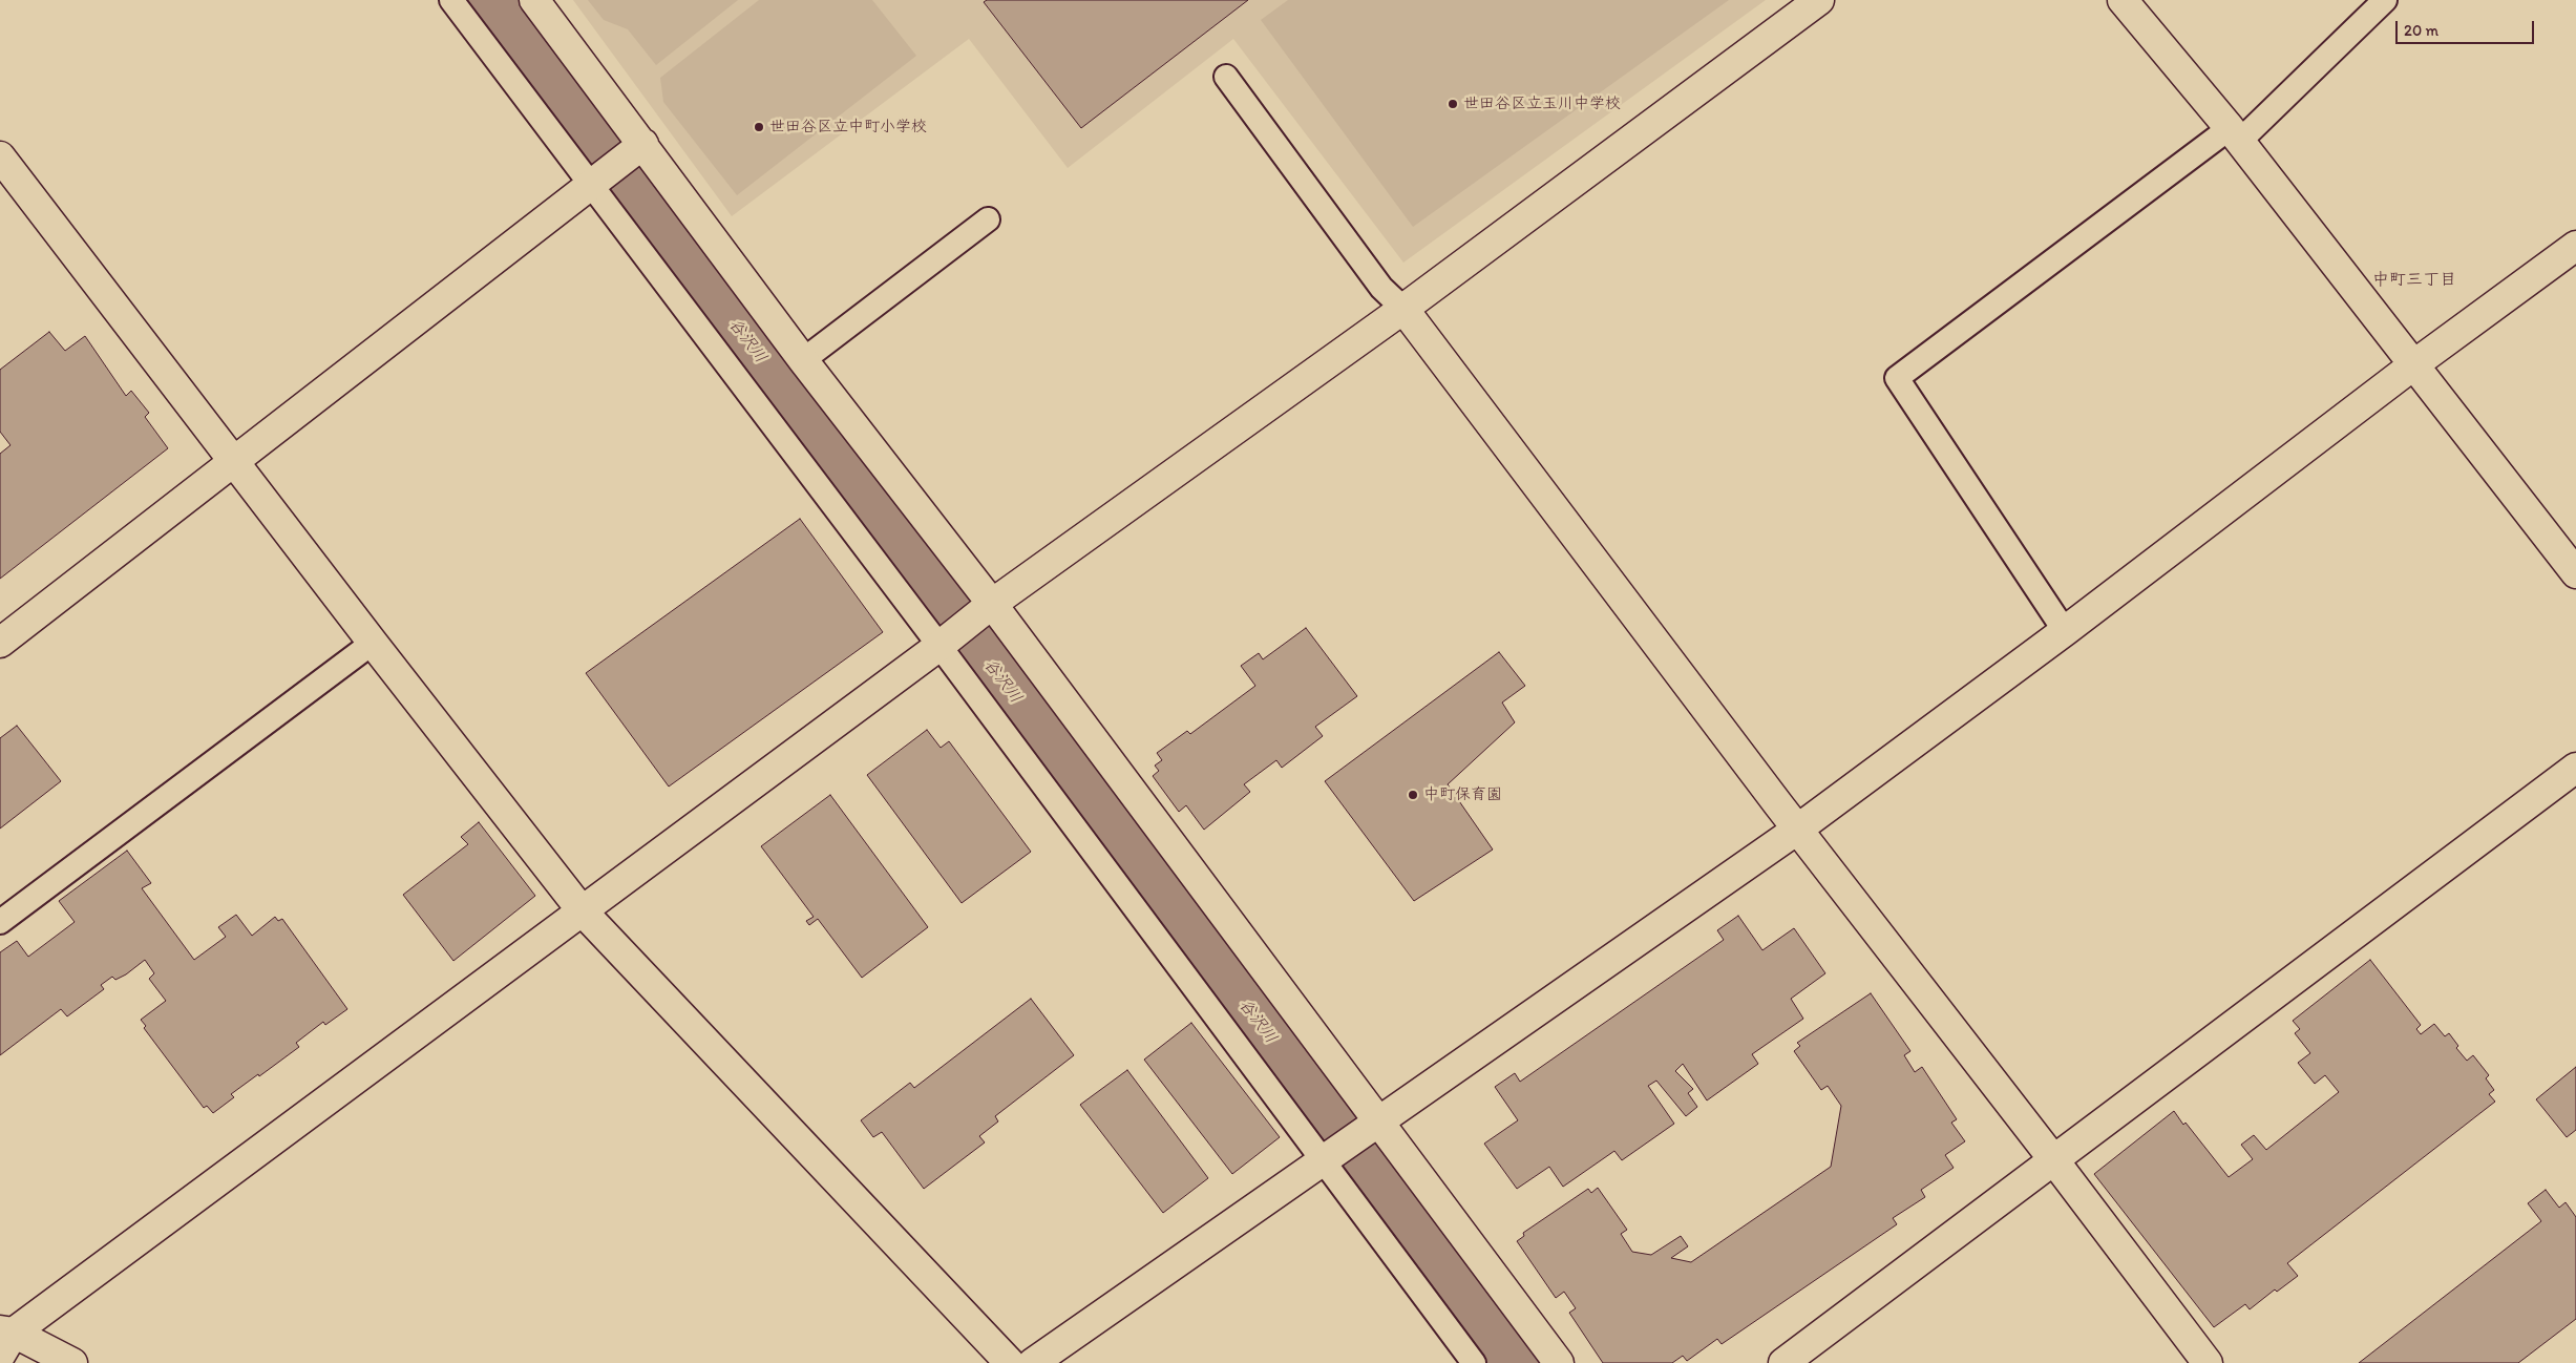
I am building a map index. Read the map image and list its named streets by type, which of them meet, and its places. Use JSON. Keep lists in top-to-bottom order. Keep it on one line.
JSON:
{"districts":["中町三丁目"],"water":["谷沢川"],"places":["世田谷区立玉川中学校","世田谷区立中町小学校","中町保育園"],"scale_bar":"20 m"}
